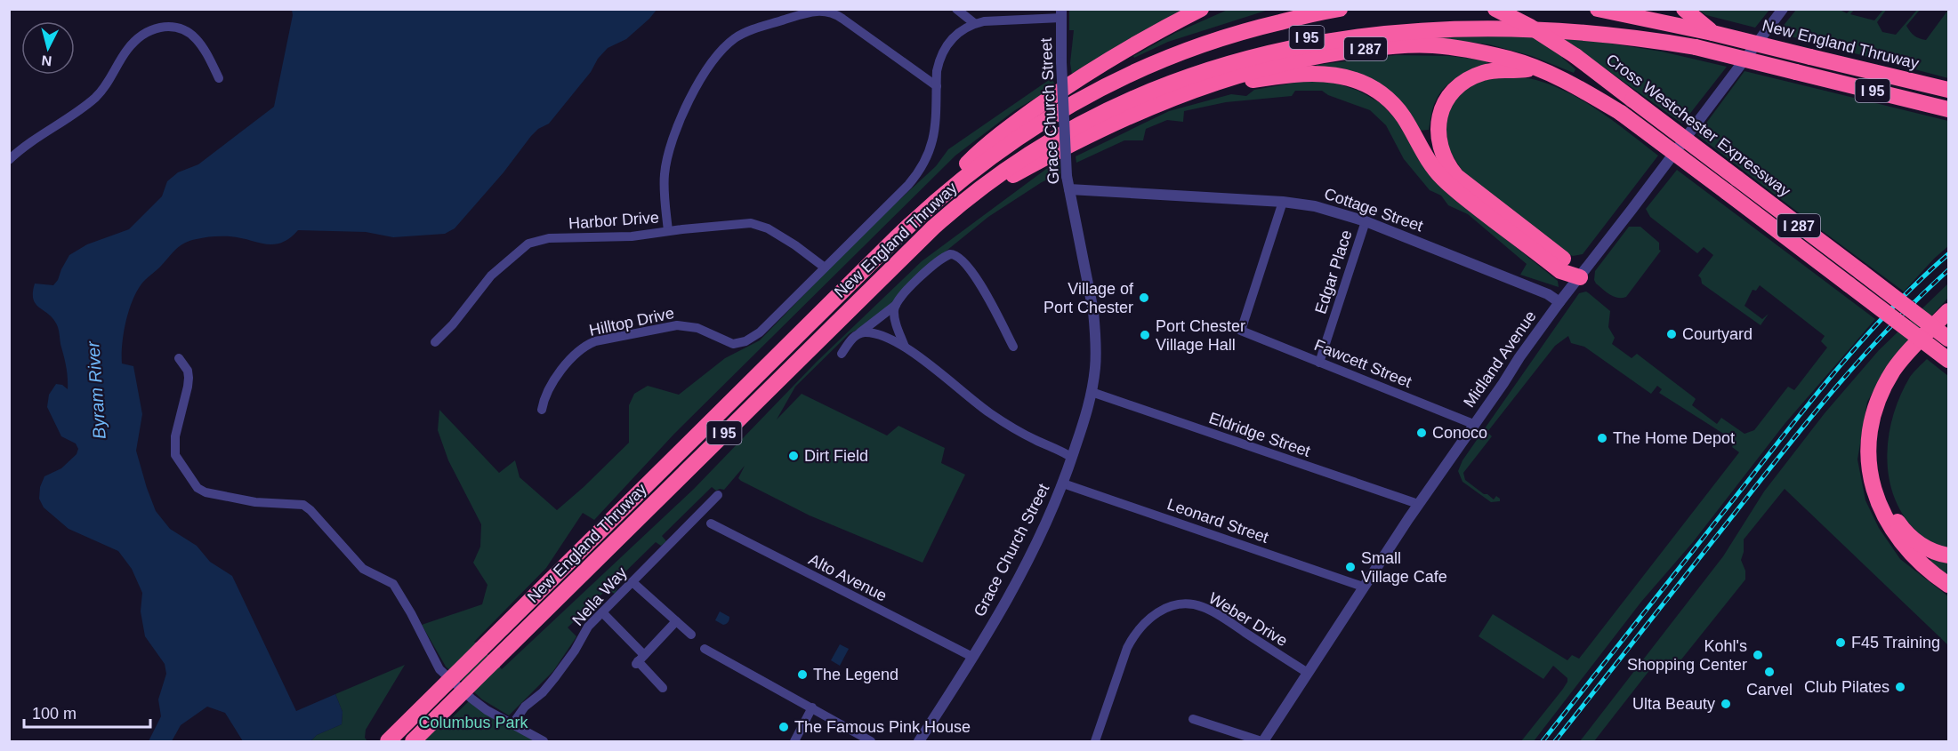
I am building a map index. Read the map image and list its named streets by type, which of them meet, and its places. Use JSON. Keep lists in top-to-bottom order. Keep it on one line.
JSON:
{"streets":{"highway":["I 95","New England Thruway","I 287","Cross Westchester Expressway"],"street":["Grace Church Street","Cottage Street","Harbor Drive","Edgar Place","Hilltop Drive","Midland Avenue","Fawcett Street","Eldridge Street","Leonard Street","Alto Avenue","Nella Way","Weber Drive"]},"crossings":[["New England Thruway","I 287"],["Grace Church Street","Cottage Street"],["Grace Church Street","Eldridge Street"],["Grace Church Street","Leonard Street"],["Grace Church Street","Alto Avenue"],["Cottage Street","Edgar Place"],["Cottage Street","Midland Avenue"],["Cottage Street","Fawcett Street"],["Harbor Drive","Hilltop Drive"],["Edgar Place","Fawcett Street"],["Midland Avenue","Fawcett Street"],["Midland Avenue","Eldridge Street"],["Midland Avenue","Leonard Street"],["Midland Avenue","Weber Drive"]],"water":["Byram River"],"parks":["Columbus Park"],"places":["Village of Port Chester","Courtyard","Port Chester Village Hall","Conoco","The Home Depot","Dirt Field","Small Village Cafe","F45 Training","Kohl's Shopping Center","Carvel","The Legend","Club Pilates","Ulta Beauty","The Famous Pink House"],"scale_bar":"100 m","north":"bottom"}
